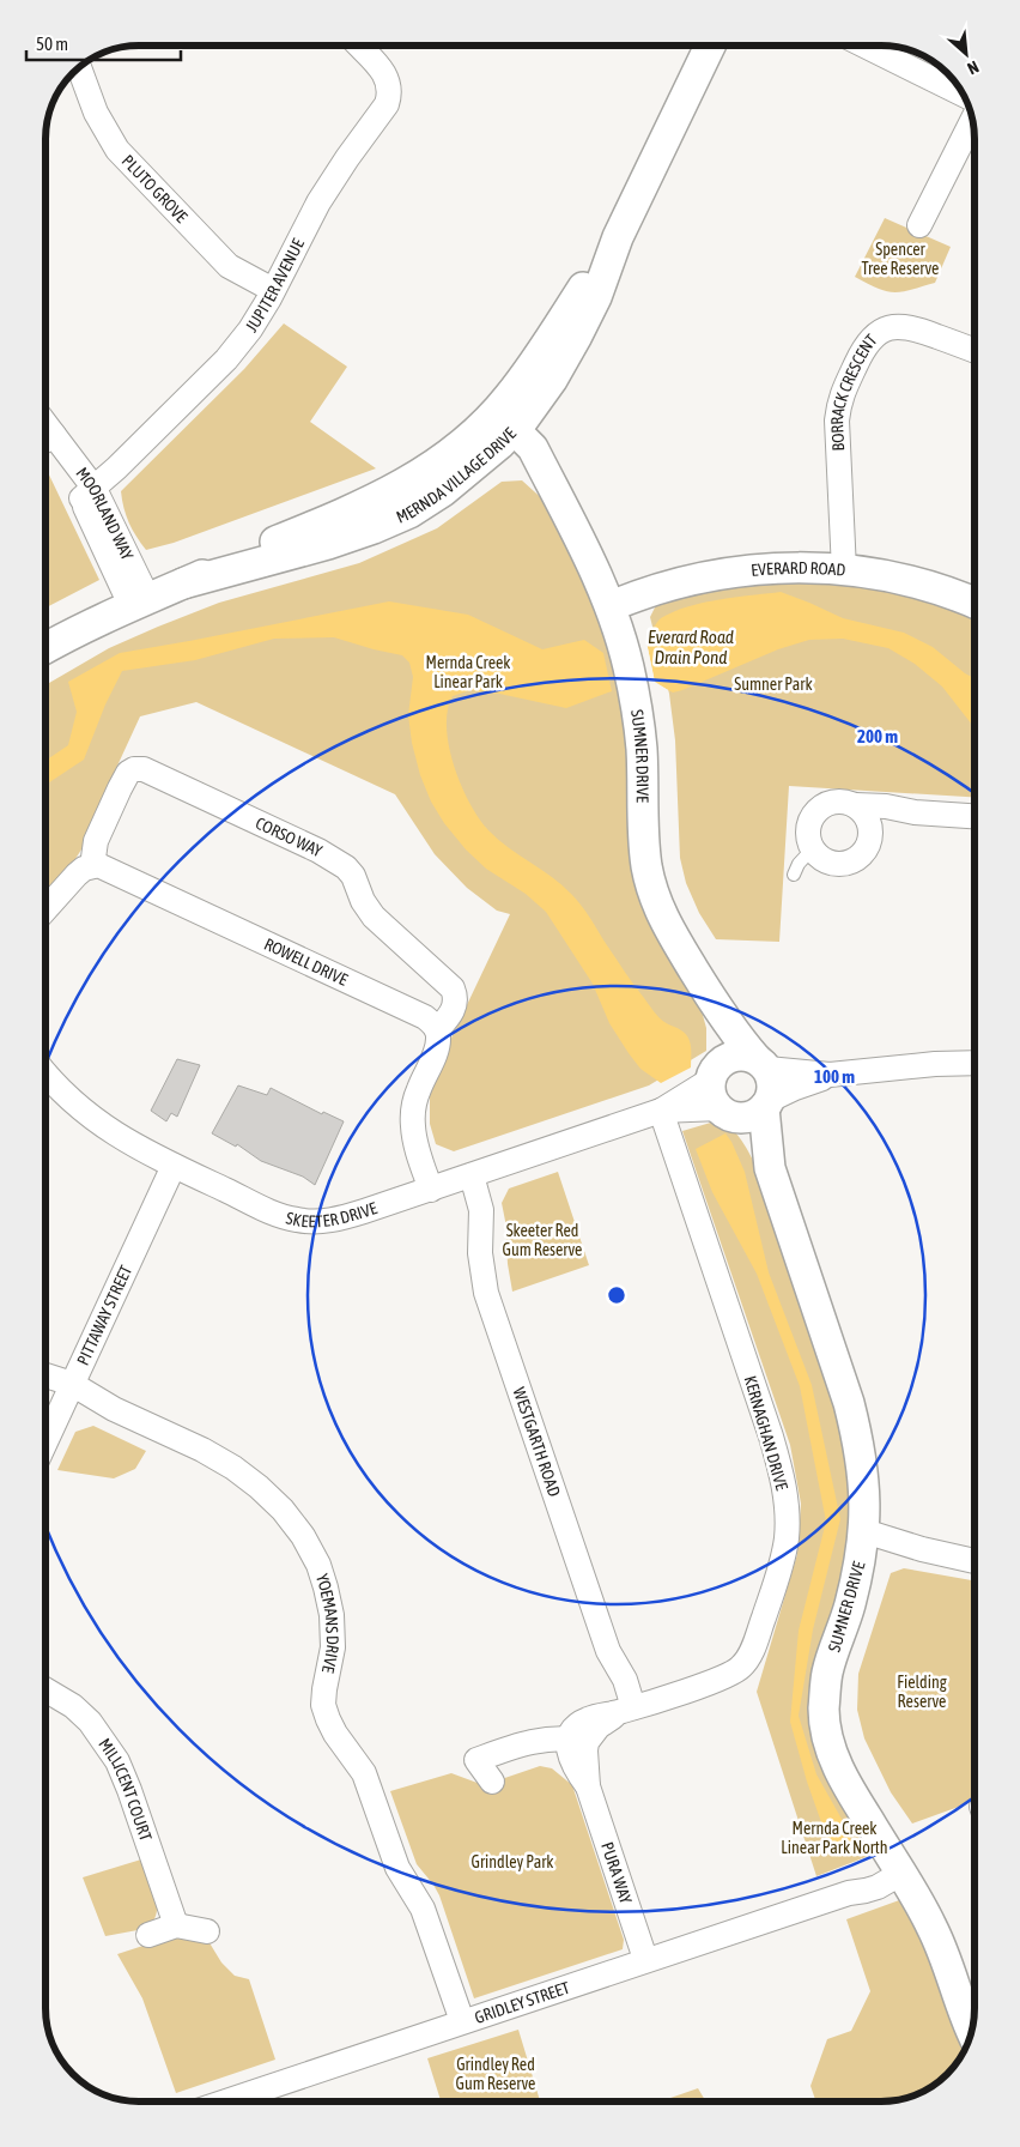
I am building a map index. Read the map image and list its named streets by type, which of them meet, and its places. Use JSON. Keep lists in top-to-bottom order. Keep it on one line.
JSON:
{"streets":{"street":["PLUTO GROVE","JUPITER AVENUE","BORRACK CRESCENT","MERNDA VILLAGE DRIVE","MOORLAND WAY","EVERARD ROAD","SUMNER DRIVE","CORSO WAY","ROWELL DRIVE","SKEETER DRIVE","PITTAWAY STREET","KERNAGHAN DRIVE","WESTGARTH ROAD","YOEMANS DRIVE","MILLICENT COURT","PURA WAY","GRIDLEY STREET"]},"crossings":[["PLUTO GROVE","JUPITER AVENUE"],["JUPITER AVENUE","MOORLAND WAY"],["BORRACK CRESCENT","EVERARD ROAD"],["MERNDA VILLAGE DRIVE","MOORLAND WAY"],["MERNDA VILLAGE DRIVE","SUMNER DRIVE"],["EVERARD ROAD","SUMNER DRIVE"],["SUMNER DRIVE","SKEETER DRIVE"],["SUMNER DRIVE","GRIDLEY STREET"],["CORSO WAY","ROWELL DRIVE"],["SKEETER DRIVE","PITTAWAY STREET"],["SKEETER DRIVE","KERNAGHAN DRIVE"],["SKEETER DRIVE","WESTGARTH ROAD"],["PITTAWAY STREET","YOEMANS DRIVE"],["KERNAGHAN DRIVE","WESTGARTH ROAD"],["KERNAGHAN DRIVE","PURA WAY"],["YOEMANS DRIVE","GRIDLEY STREET"],["PURA WAY","GRIDLEY STREET"]],"water":["Everard Road Drain Pond"],"parks":["Spencer Tree Reserve","Mernda Creek Linear Park","Sumner Park","Skeeter Red Gum Reserve","Fielding Reserve","Mernda Creek Linear Park North","Grindley Park","Grindley Red Gum Reserve"],"scale_bar":"50 m","north":"bottom right","rings":["200 m","100 m"]}
